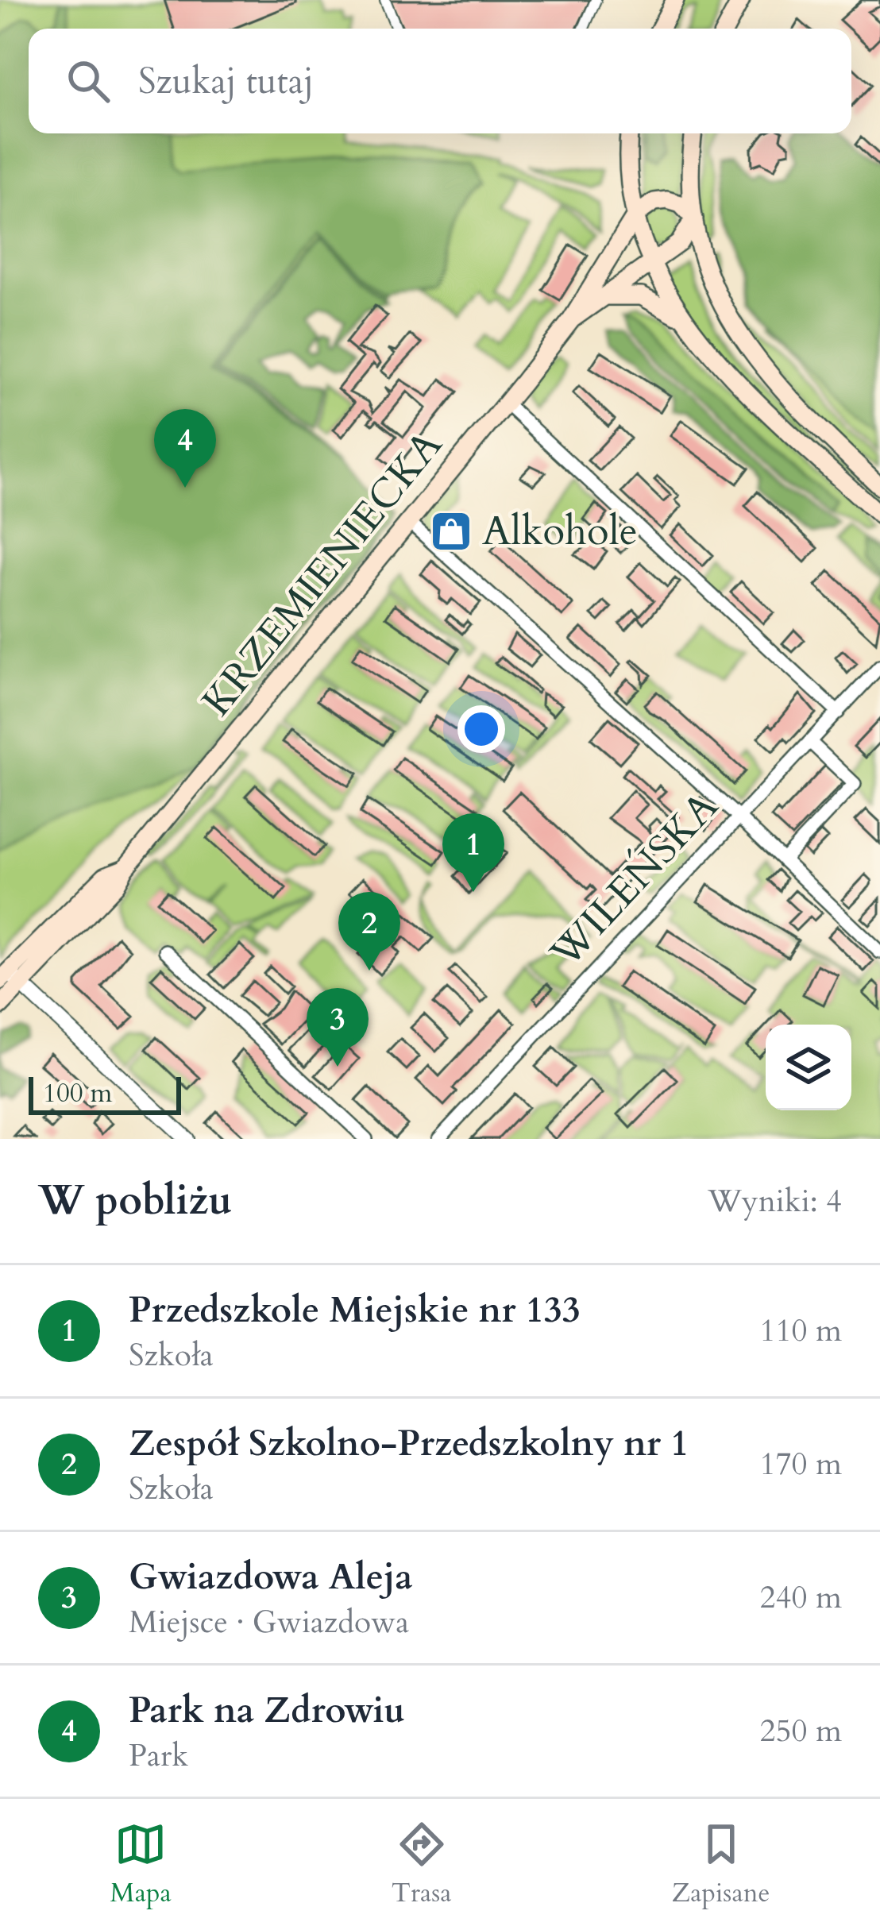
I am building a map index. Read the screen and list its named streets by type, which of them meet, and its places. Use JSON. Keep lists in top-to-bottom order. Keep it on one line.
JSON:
{"streets":{"main road":["KRZEMIENIECKA"],"street":["WILEŃSKA"]},"places":{"shop":["Alkohole"]},"scale_bar":"100 m","page":{"search":"Szukaj tutaj","pins":["4","1","2","3"],"scale":"100 m","heading":["W pobliżu","Wyniki: 4"],"list":[{"mark":"1","name":"Przedszkole Miejskie nr 133","note":"Szkoła","value":"110 m"},{"mark":"2","name":"Zespół Szkolno-Przedszkolny nr 1","note":"Szkoła","value":"170 m"},{"mark":"3","name":"Gwiazdowa Aleja","note":"Miejsce · Gwiazdowa","value":"240 m"},{"mark":"4","name":"Park na Zdrowiu","note":"Park","value":"250 m"}],"nav":["Mapa","Trasa","Zapisane"]}}
